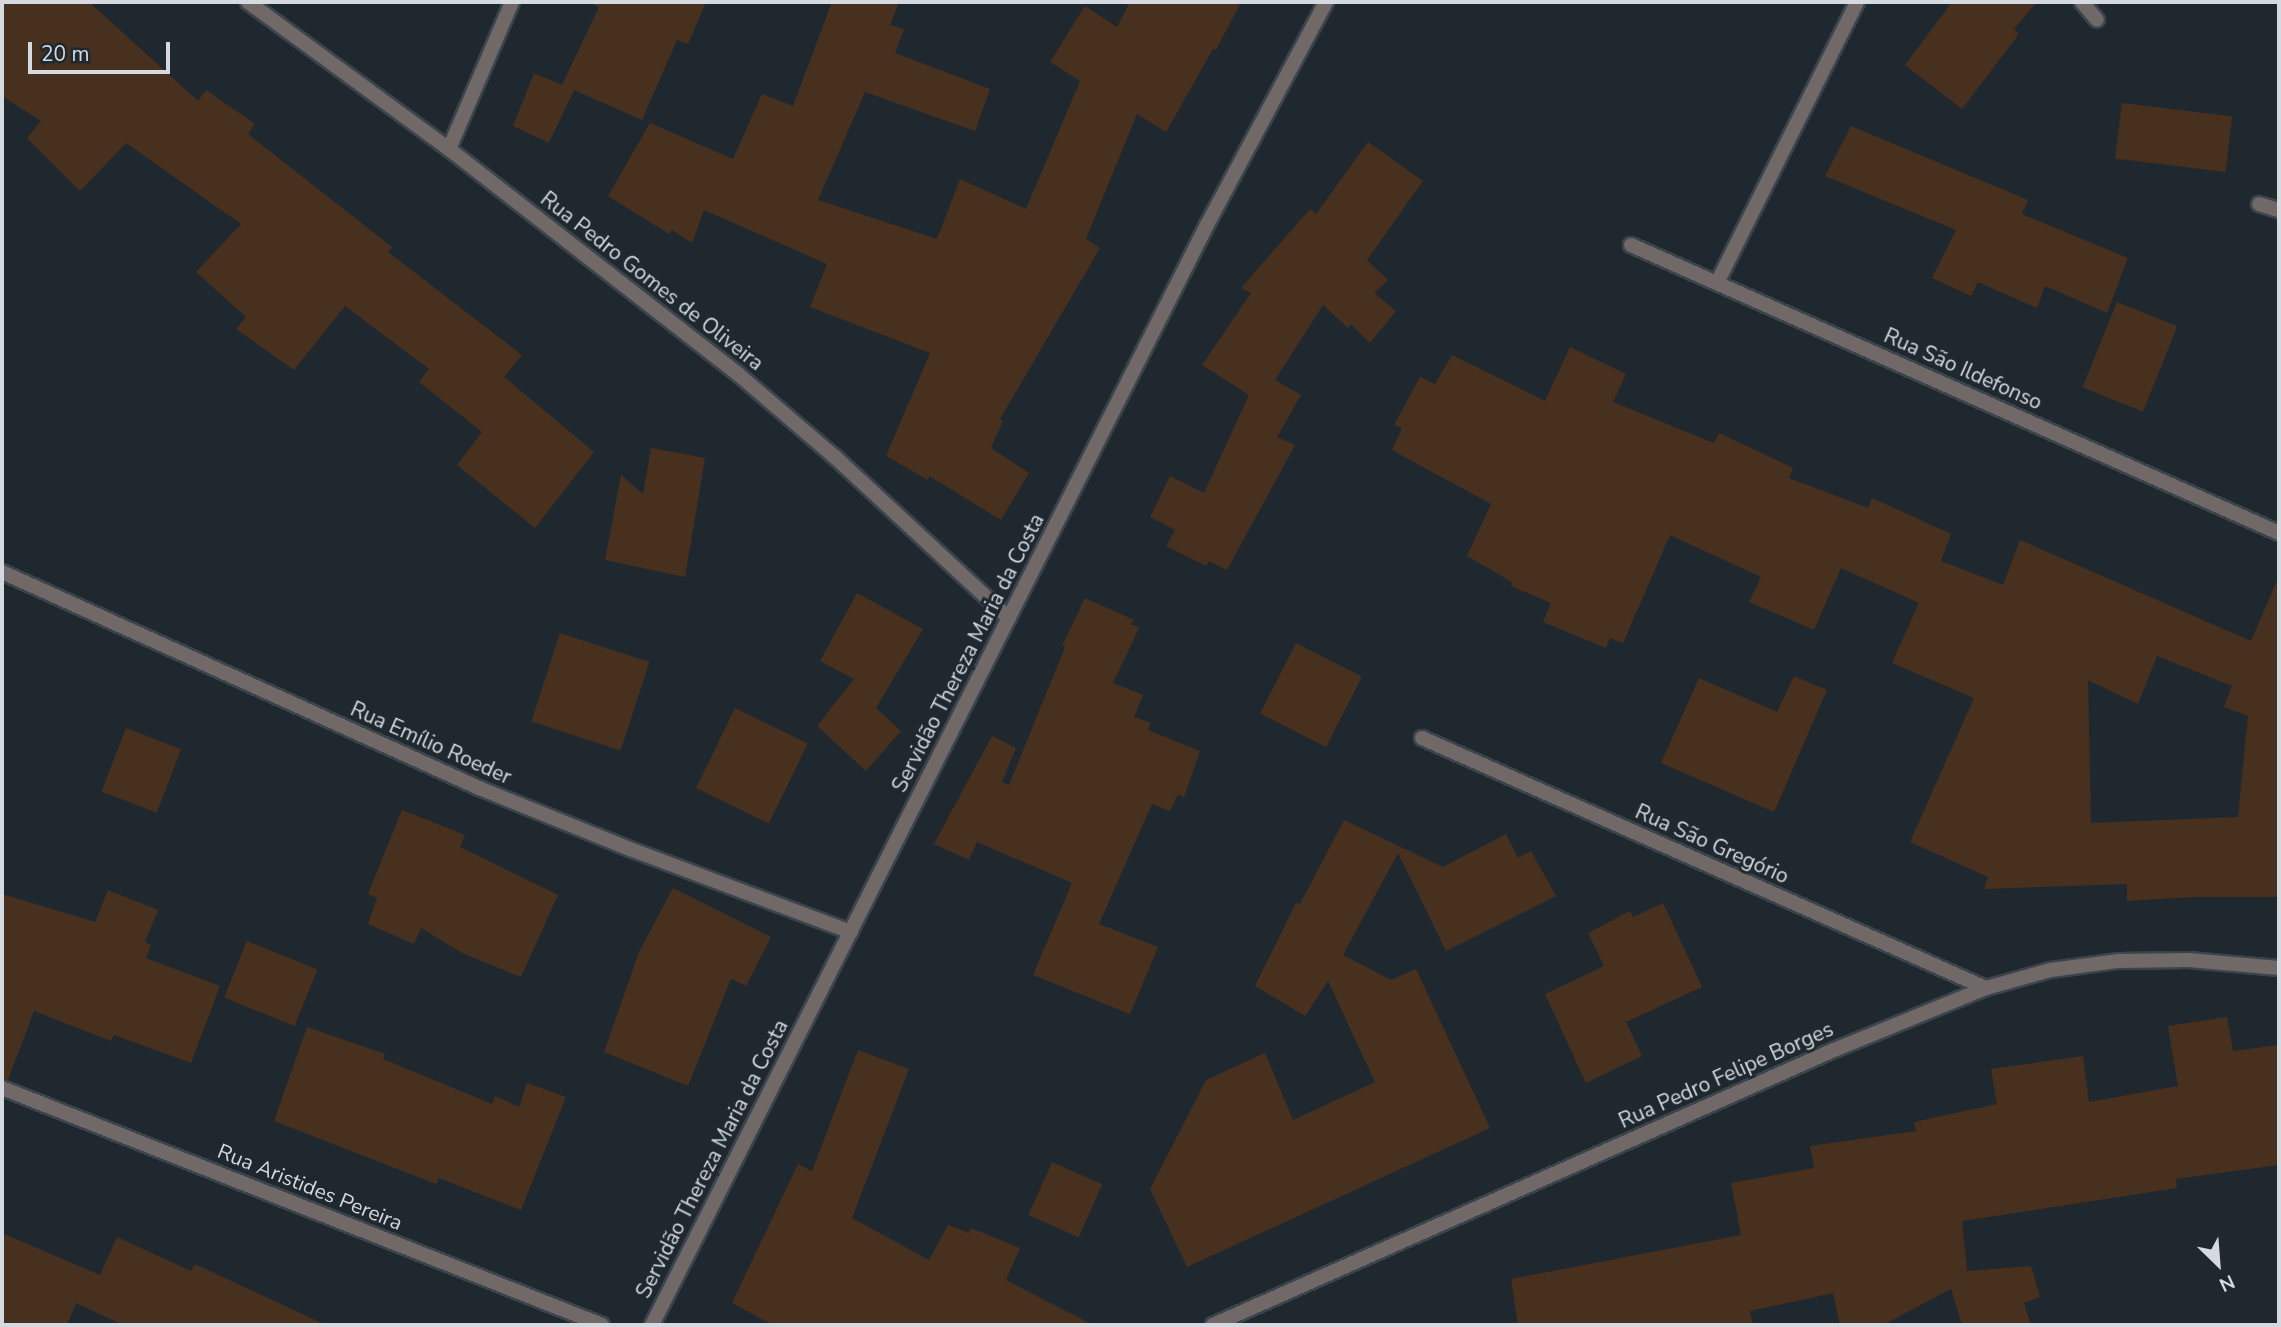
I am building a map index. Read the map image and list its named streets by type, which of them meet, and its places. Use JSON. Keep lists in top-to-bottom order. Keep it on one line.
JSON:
{"streets":{"street":["Rua Pedro Gomes de Oliveira","Rua São Ildefonso","Servidão Thereza Maria da Costa","Rua Emílio Roeder","Rua São Gregório","Rua Pedro Felipe Borges","Rua Aristides Pereira"]},"crossings":[["Rua Pedro Gomes de Oliveira","Servidão Thereza Maria da Costa"],["Servidão Thereza Maria da Costa","Rua Emílio Roeder"],["Rua São Gregório","Rua Pedro Felipe Borges"]],"scale_bar":"20 m","north":"bottom right"}
